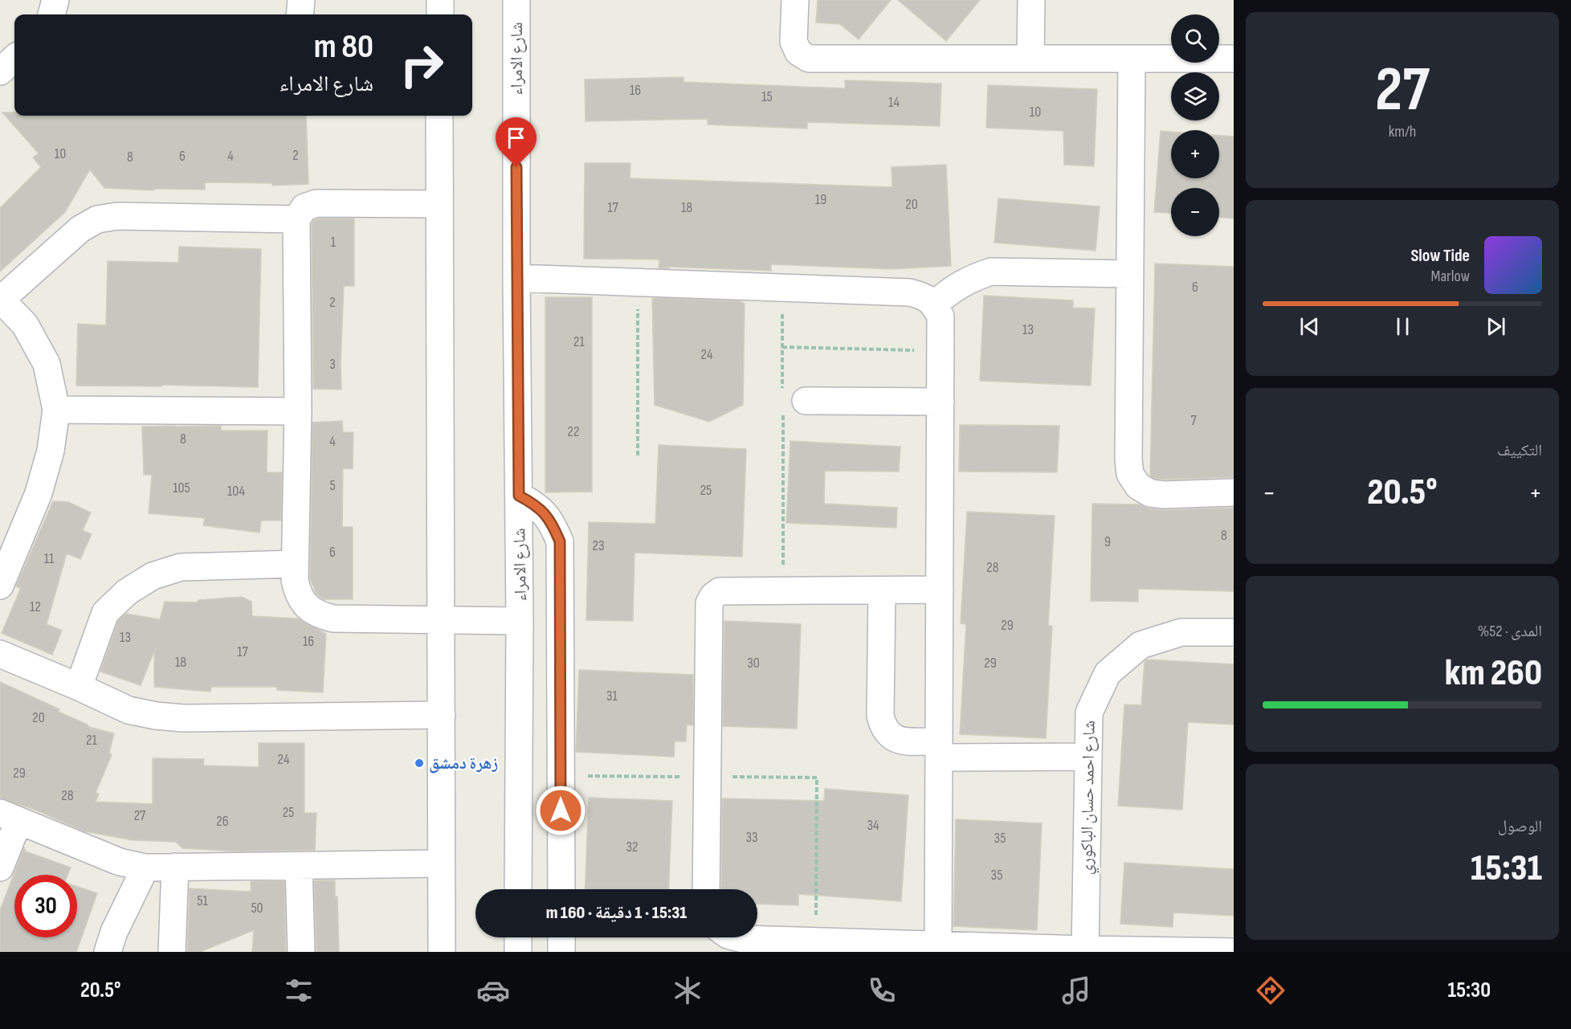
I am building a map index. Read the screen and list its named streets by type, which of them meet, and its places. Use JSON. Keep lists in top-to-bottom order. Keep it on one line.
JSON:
{"streets":{"street":["شارع الامراء","شارع احمد حسان الباكوري"]},"places":["زهرة دمشق"],"house_numbers":["16","15","14","10","10","2","6","4","8","19","20","17","18","1","6","2","13","21","24","3","7","22","8","4","5","105","25","104","8","9","23","6","11","28","12","29","13","16","17","18","30","29","31","20","21","24","29","28","25","27","26","34","33","35","32","35","51","50"],"page":{"tile":[["27","km/h"],"التكييف",["المدى · 52%","260 km"],["الوصول","15:31"]],"map_buttons":["+","−"],"turn":["80 m","شارع الامراء"],"song":["Slow Tide","Marlow"],"heat":["−","20.5°","+"],"limit":"30","trip":"15:31 · 1 دقيقة · 160 m","tabs":["15:30","20.5°"]}}
